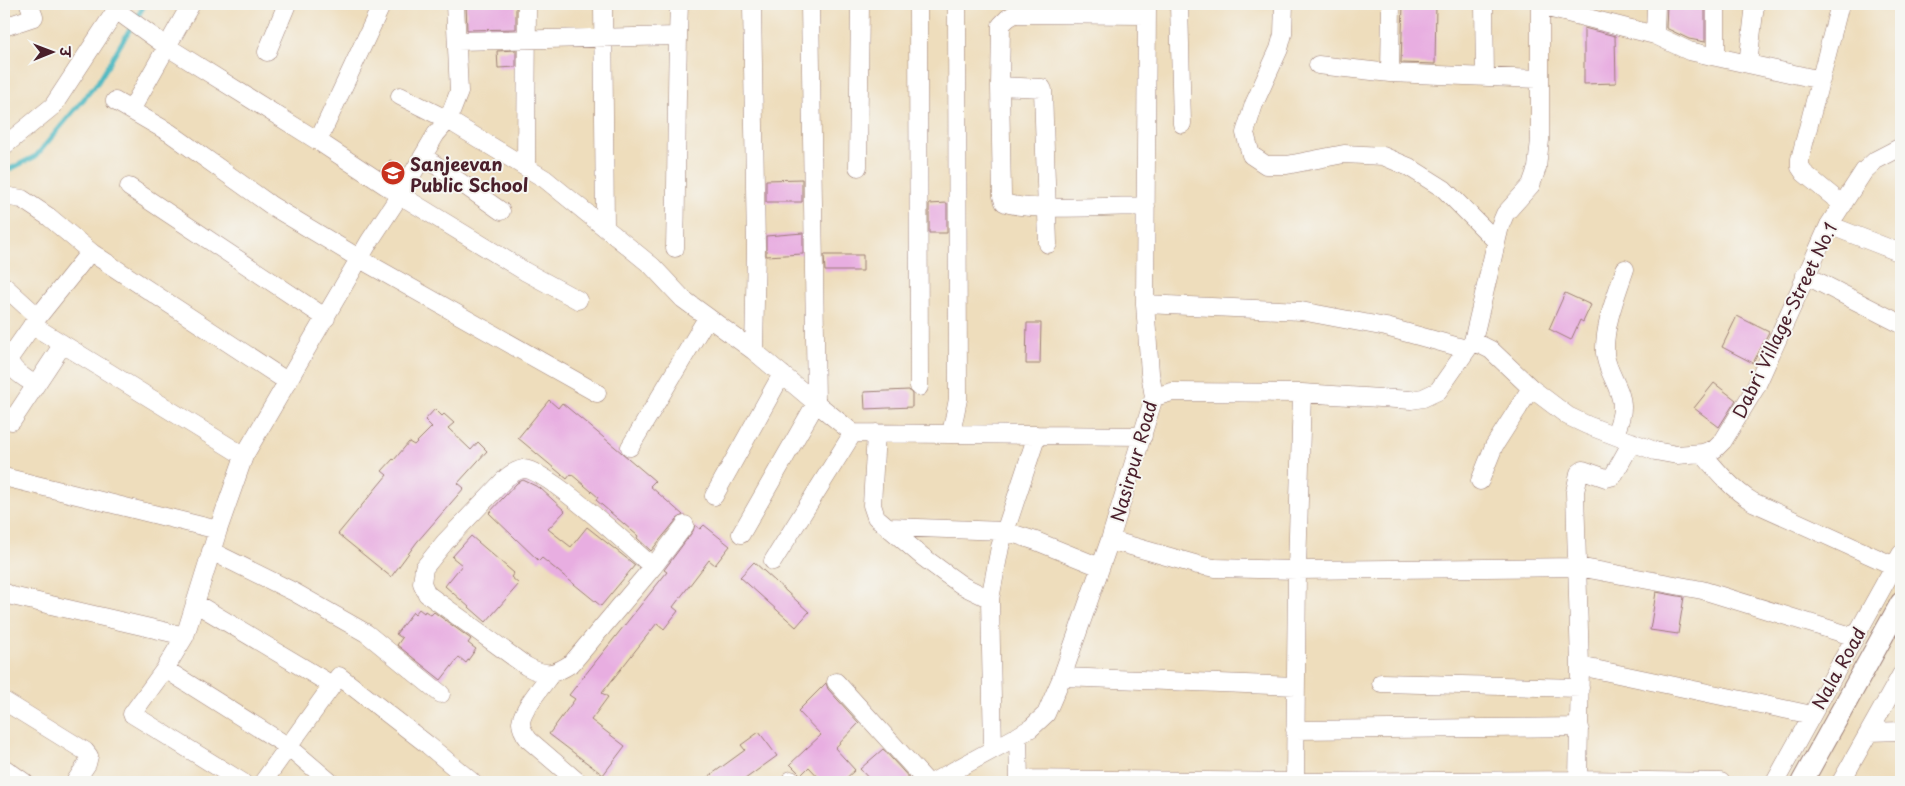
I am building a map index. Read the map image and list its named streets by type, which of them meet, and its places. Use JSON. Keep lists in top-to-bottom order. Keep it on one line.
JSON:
{"streets":{"street":["Dabri Village-Street No.1","Nasirpur Road","Nala Road"]},"crossings":[["Dabri Village-Street No.1","Nasirpur Road"]],"places":{"school or university":["Sanjeevan Public School"]},"north":"right"}
